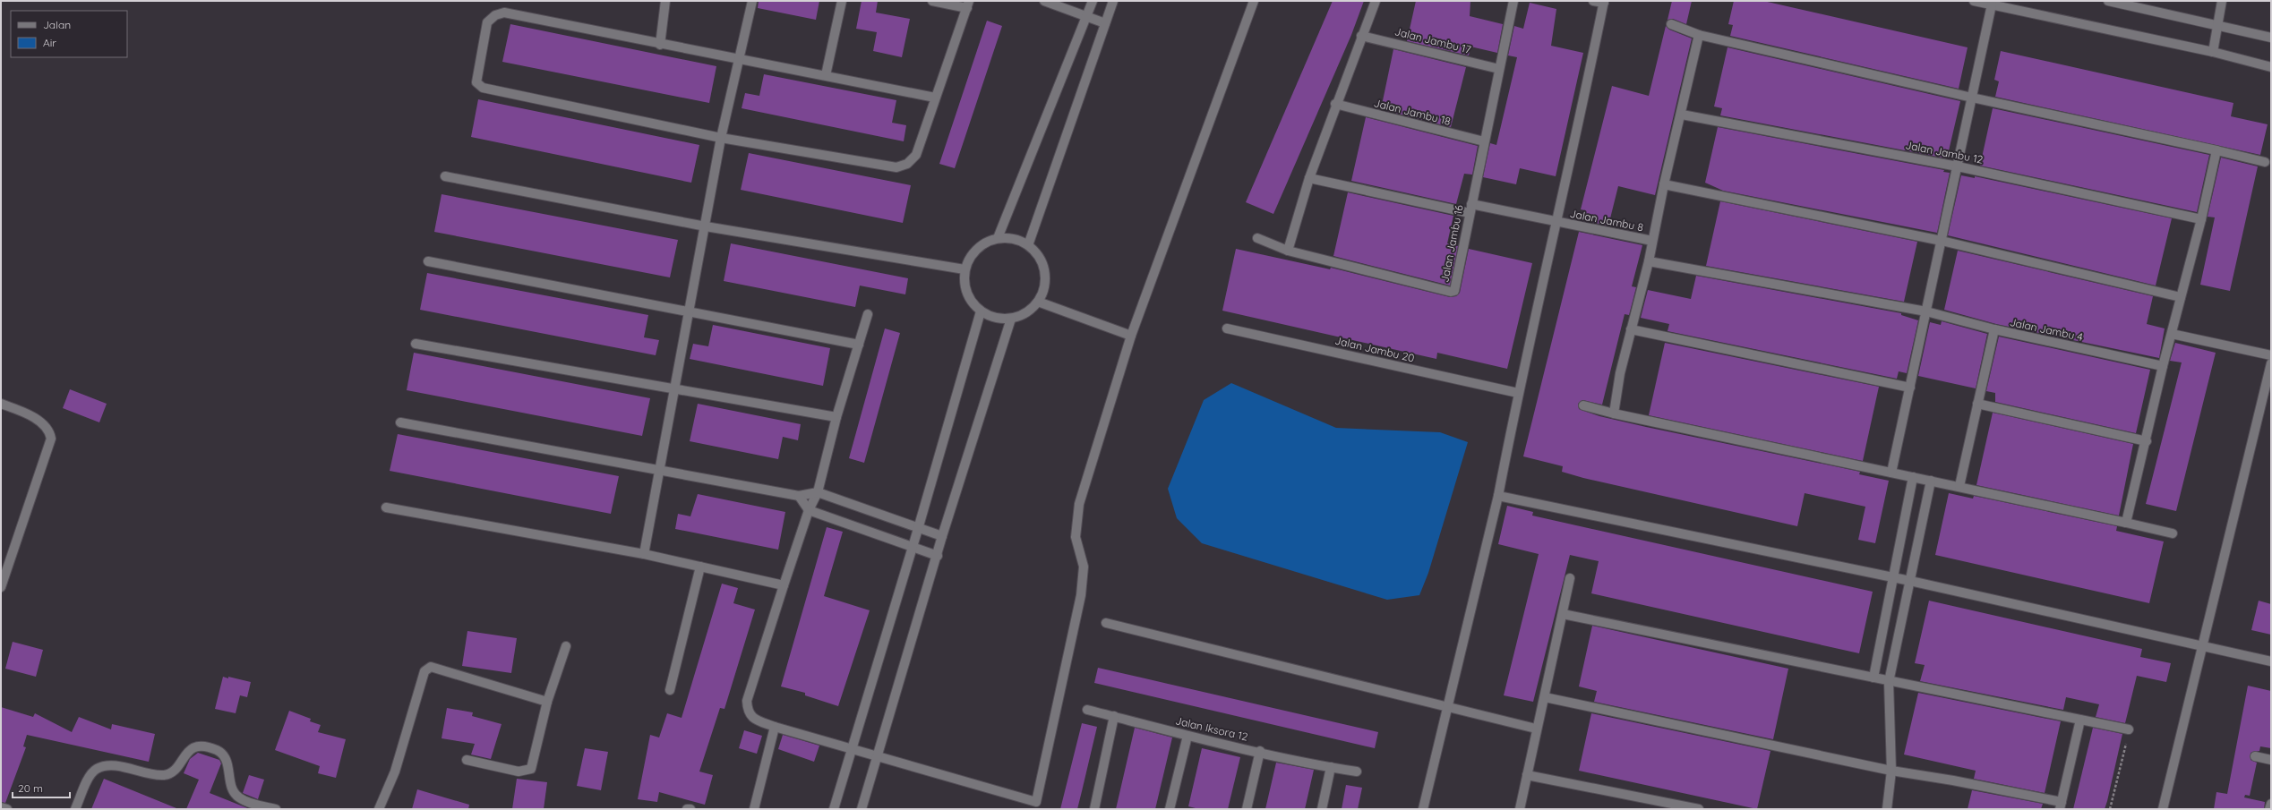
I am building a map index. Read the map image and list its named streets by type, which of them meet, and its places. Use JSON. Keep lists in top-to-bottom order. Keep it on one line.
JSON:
{"streets":{"street":["Jalan Jambu 17","Jalan Jambu 18","Jalan Jambu 12","Jalan Jambu 8","Jalan Jambu 16","Jalan Jambu 4","Jalan Jambu 20","Jalan Iksora 12"]},"crossings":[["Jalan Jambu 17","Jalan Jambu 16"],["Jalan Jambu 18","Jalan Jambu 16"],["Jalan Jambu 8","Jalan Jambu 16"]],"legend":["Jalan","Air"],"scale_bar":"20 m"}
